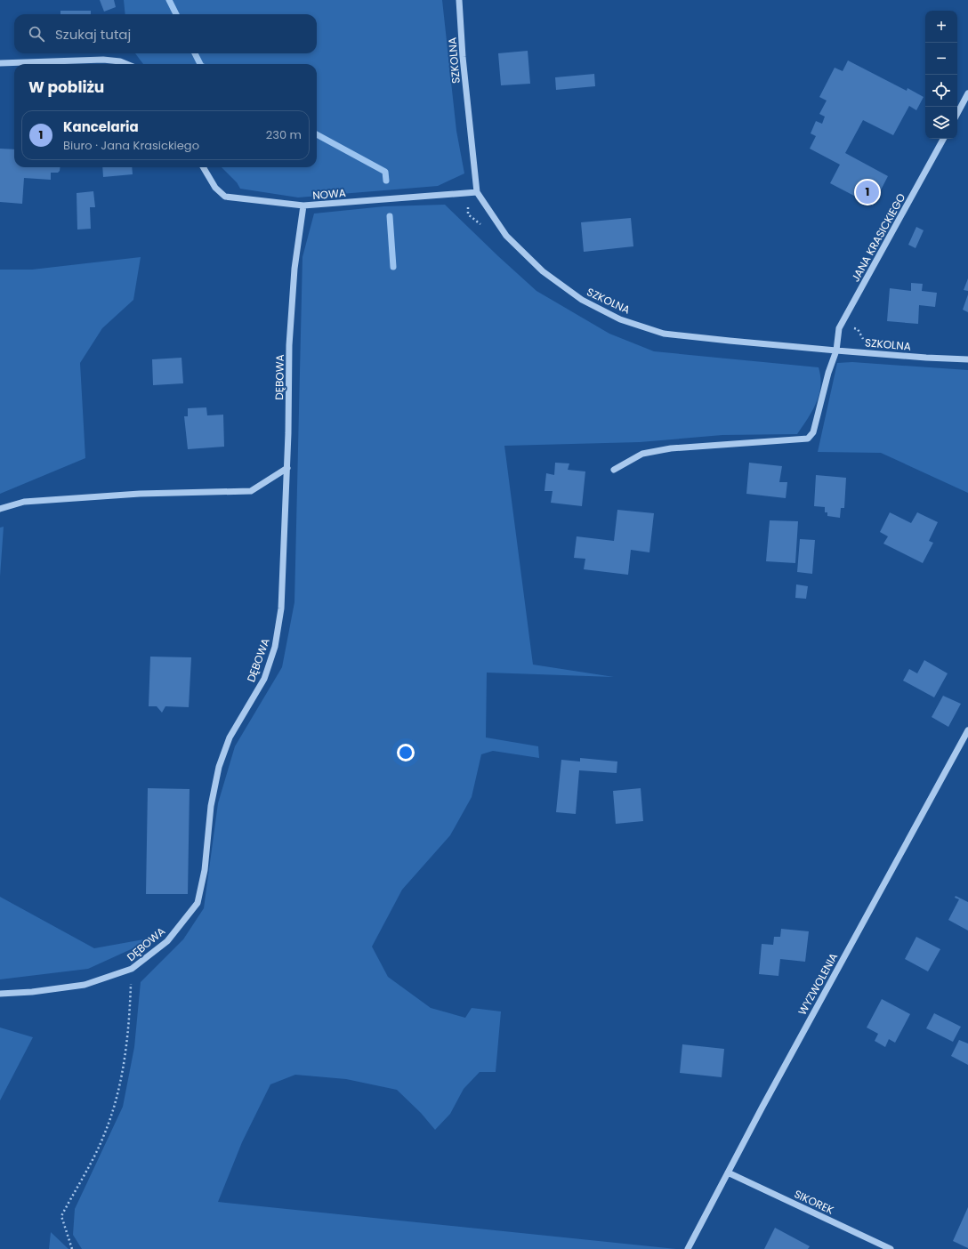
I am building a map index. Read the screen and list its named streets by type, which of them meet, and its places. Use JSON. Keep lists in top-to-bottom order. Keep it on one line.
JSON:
{"streets":{"street":["SZKOLNA","NOWA","JANA KRASICKIEGO","DĘBOWA","WYZWOLENIA","SIKOREK"]},"crossings":[["SZKOLNA","NOWA"],["SZKOLNA","JANA KRASICKIEGO"],["NOWA","DĘBOWA"],["WYZWOLENIA","SIKOREK"]],"page":{"map_buttons":["+","−"],"search":"Szukaj tutaj","heading":"W pobliżu","list":[{"mark":"1","name":"Kancelaria","note":"Biuro · Jana Krasickiego","value":"230 m"}],"pins":"1"}}
